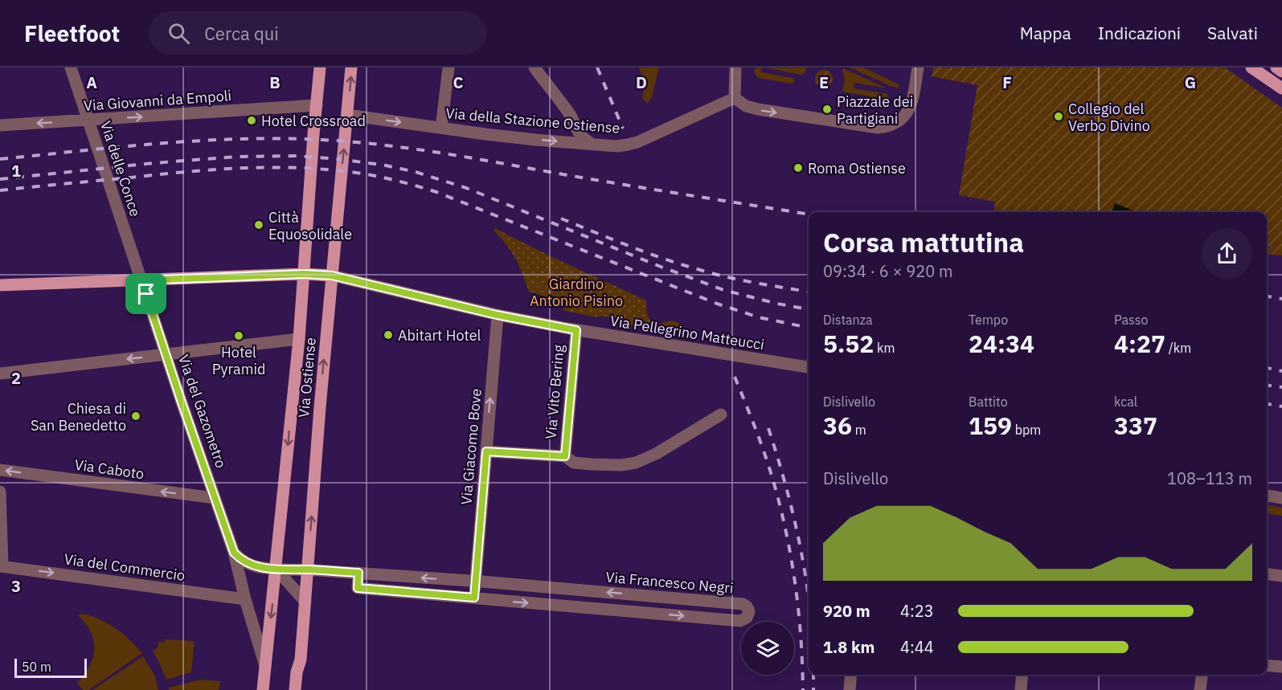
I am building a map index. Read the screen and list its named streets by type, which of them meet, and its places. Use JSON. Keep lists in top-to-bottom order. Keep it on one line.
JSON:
{"streets":{"main road":["Via Ostiense"],"street":["Via Giovanni da Empoli","Via della Stazione Ostiense","Via delle Conce","Via Pellegrino Matteucci","Via Vito Bering","Via del Gazometro","Via Giacomo Bove","Via Caboto","Via del Commercio","Via Francesco Negri"]},"crossings":[["Via Giovanni da Empoli","Via delle Conce"],["Via Giovanni da Empoli","Via Ostiense"],["Via della Stazione Ostiense","Via Ostiense"],["Via delle Conce","Via del Gazometro"],["Via Pellegrino Matteucci","Via Ostiense"],["Via Pellegrino Matteucci","Via Vito Bering"],["Via Pellegrino Matteucci","Via Giacomo Bove"],["Via Ostiense","Via del Gazometro"],["Via Ostiense","Via Francesco Negri"],["Via del Gazometro","Via Caboto"],["Via del Gazometro","Via del Commercio"],["Via del Gazometro","Via Francesco Negri"],["Via Giacomo Bove","Via Francesco Negri"]],"one_way":["Via della Stazione Ostiense","Via Giacomo Bove","Via Caboto","Via del Commercio"],"parks":["Giardino Antonio Pisino"],"places":["Piazzale dei Partigiani","Collegio del Verbo Divino","Hotel Crossroad","Roma Ostiense","Città Equosolidale","Abitart Hotel","Hotel Pyramid","Chiesa di San Benedetto"],"scale_bar":"50 m","page":{"header":"Fleetfoot","search":"Cerca qui","nav":["Mappa","Indicazioni","Salvati"],"heading":["Corsa mattutina","09:34 · 6 × 920 m"],"stats":[["Distanza","5.52 km"],["Tempo","24:34"],["Passo","4:27 /km"],["Dislivello","36 m"],["Battito","159 bpm"],["kcal","337"]],"chart":["Dislivello","108–113 m"],"list":[{"name":"920 m","note":"4:23"},{"name":"1.8 km","note":"4:44"}],"scale":"50 m"},"grid":{"columns":["A","B","C","D","E","F","G"],"rows":["1","2","3"]}}
